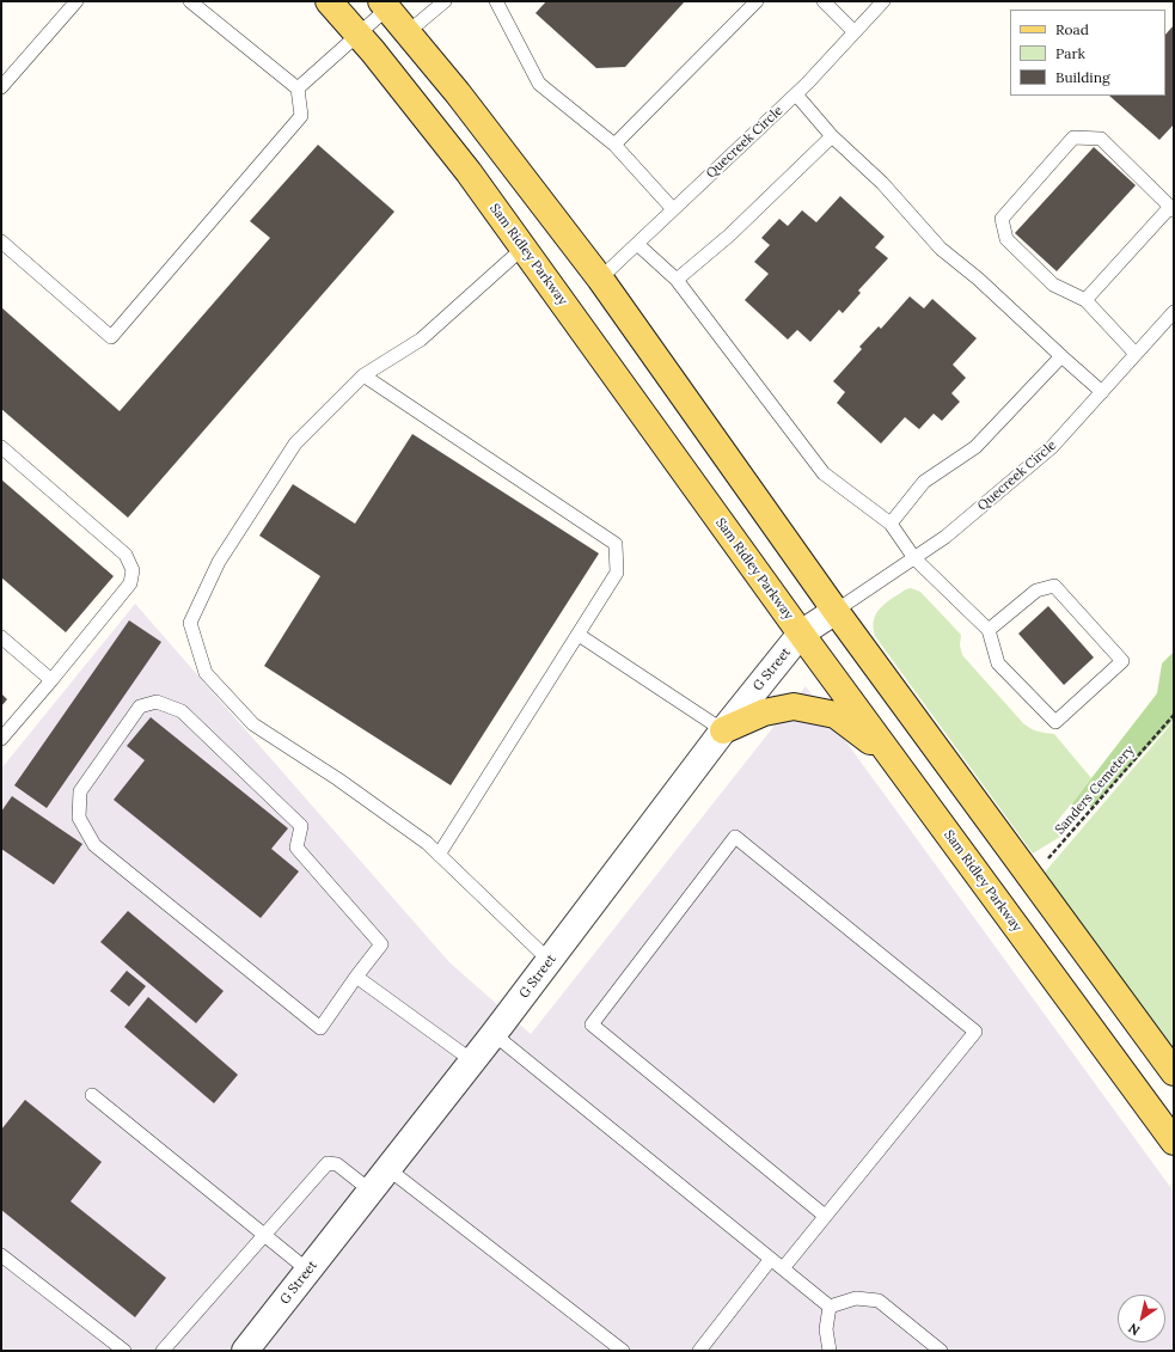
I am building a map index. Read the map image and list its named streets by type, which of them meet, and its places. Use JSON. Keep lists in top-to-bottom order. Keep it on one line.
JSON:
{"streets":{"main road":["Sam Ridley Parkway"],"street":["G Street"],"lane":["Quecreek Circle"],"path":["Sanders Cemetery"]},"crossings":[["Quecreek Circle","G Street"],["Sam Ridley Parkway","G Street"]],"legend":["Road","Park","Building"],"north":"bottom left"}
